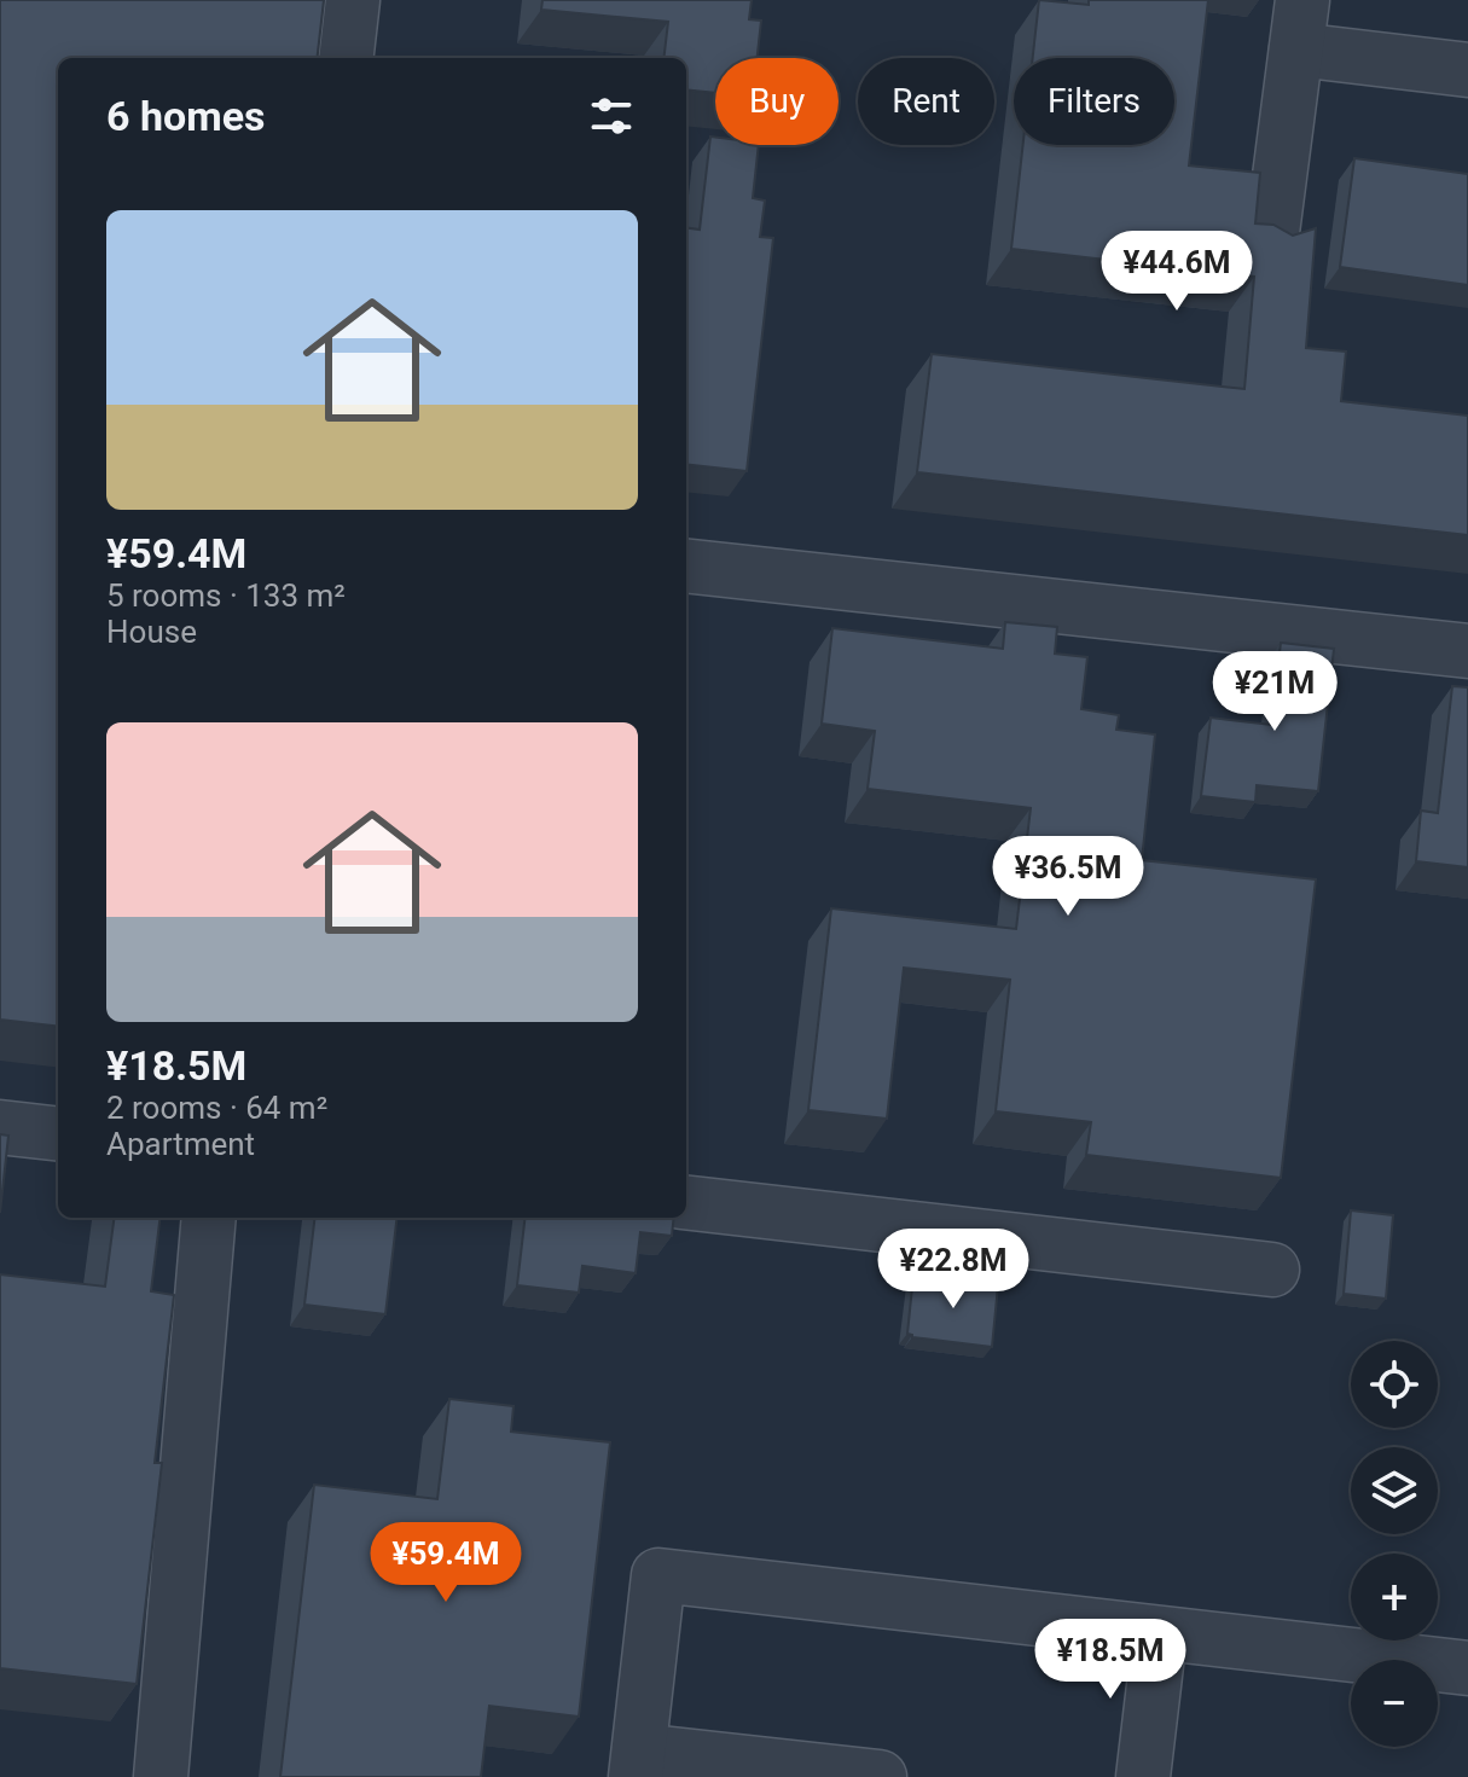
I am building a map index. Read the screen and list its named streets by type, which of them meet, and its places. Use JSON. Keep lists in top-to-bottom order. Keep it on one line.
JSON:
{"page":{"chip":["Buy","Rent","Filters"],"heading":"6 homes","list":[{"name":"¥59.4M","note":"5 rooms · 133 m² · House"},{"name":"¥18.5M","note":"2 rooms · 64 m² · Apartment"}],"price":["¥44.6M","¥21M","¥36.5M","¥22.8M","¥59.4M","¥18.5M"],"map_buttons":["+","−"]}}
